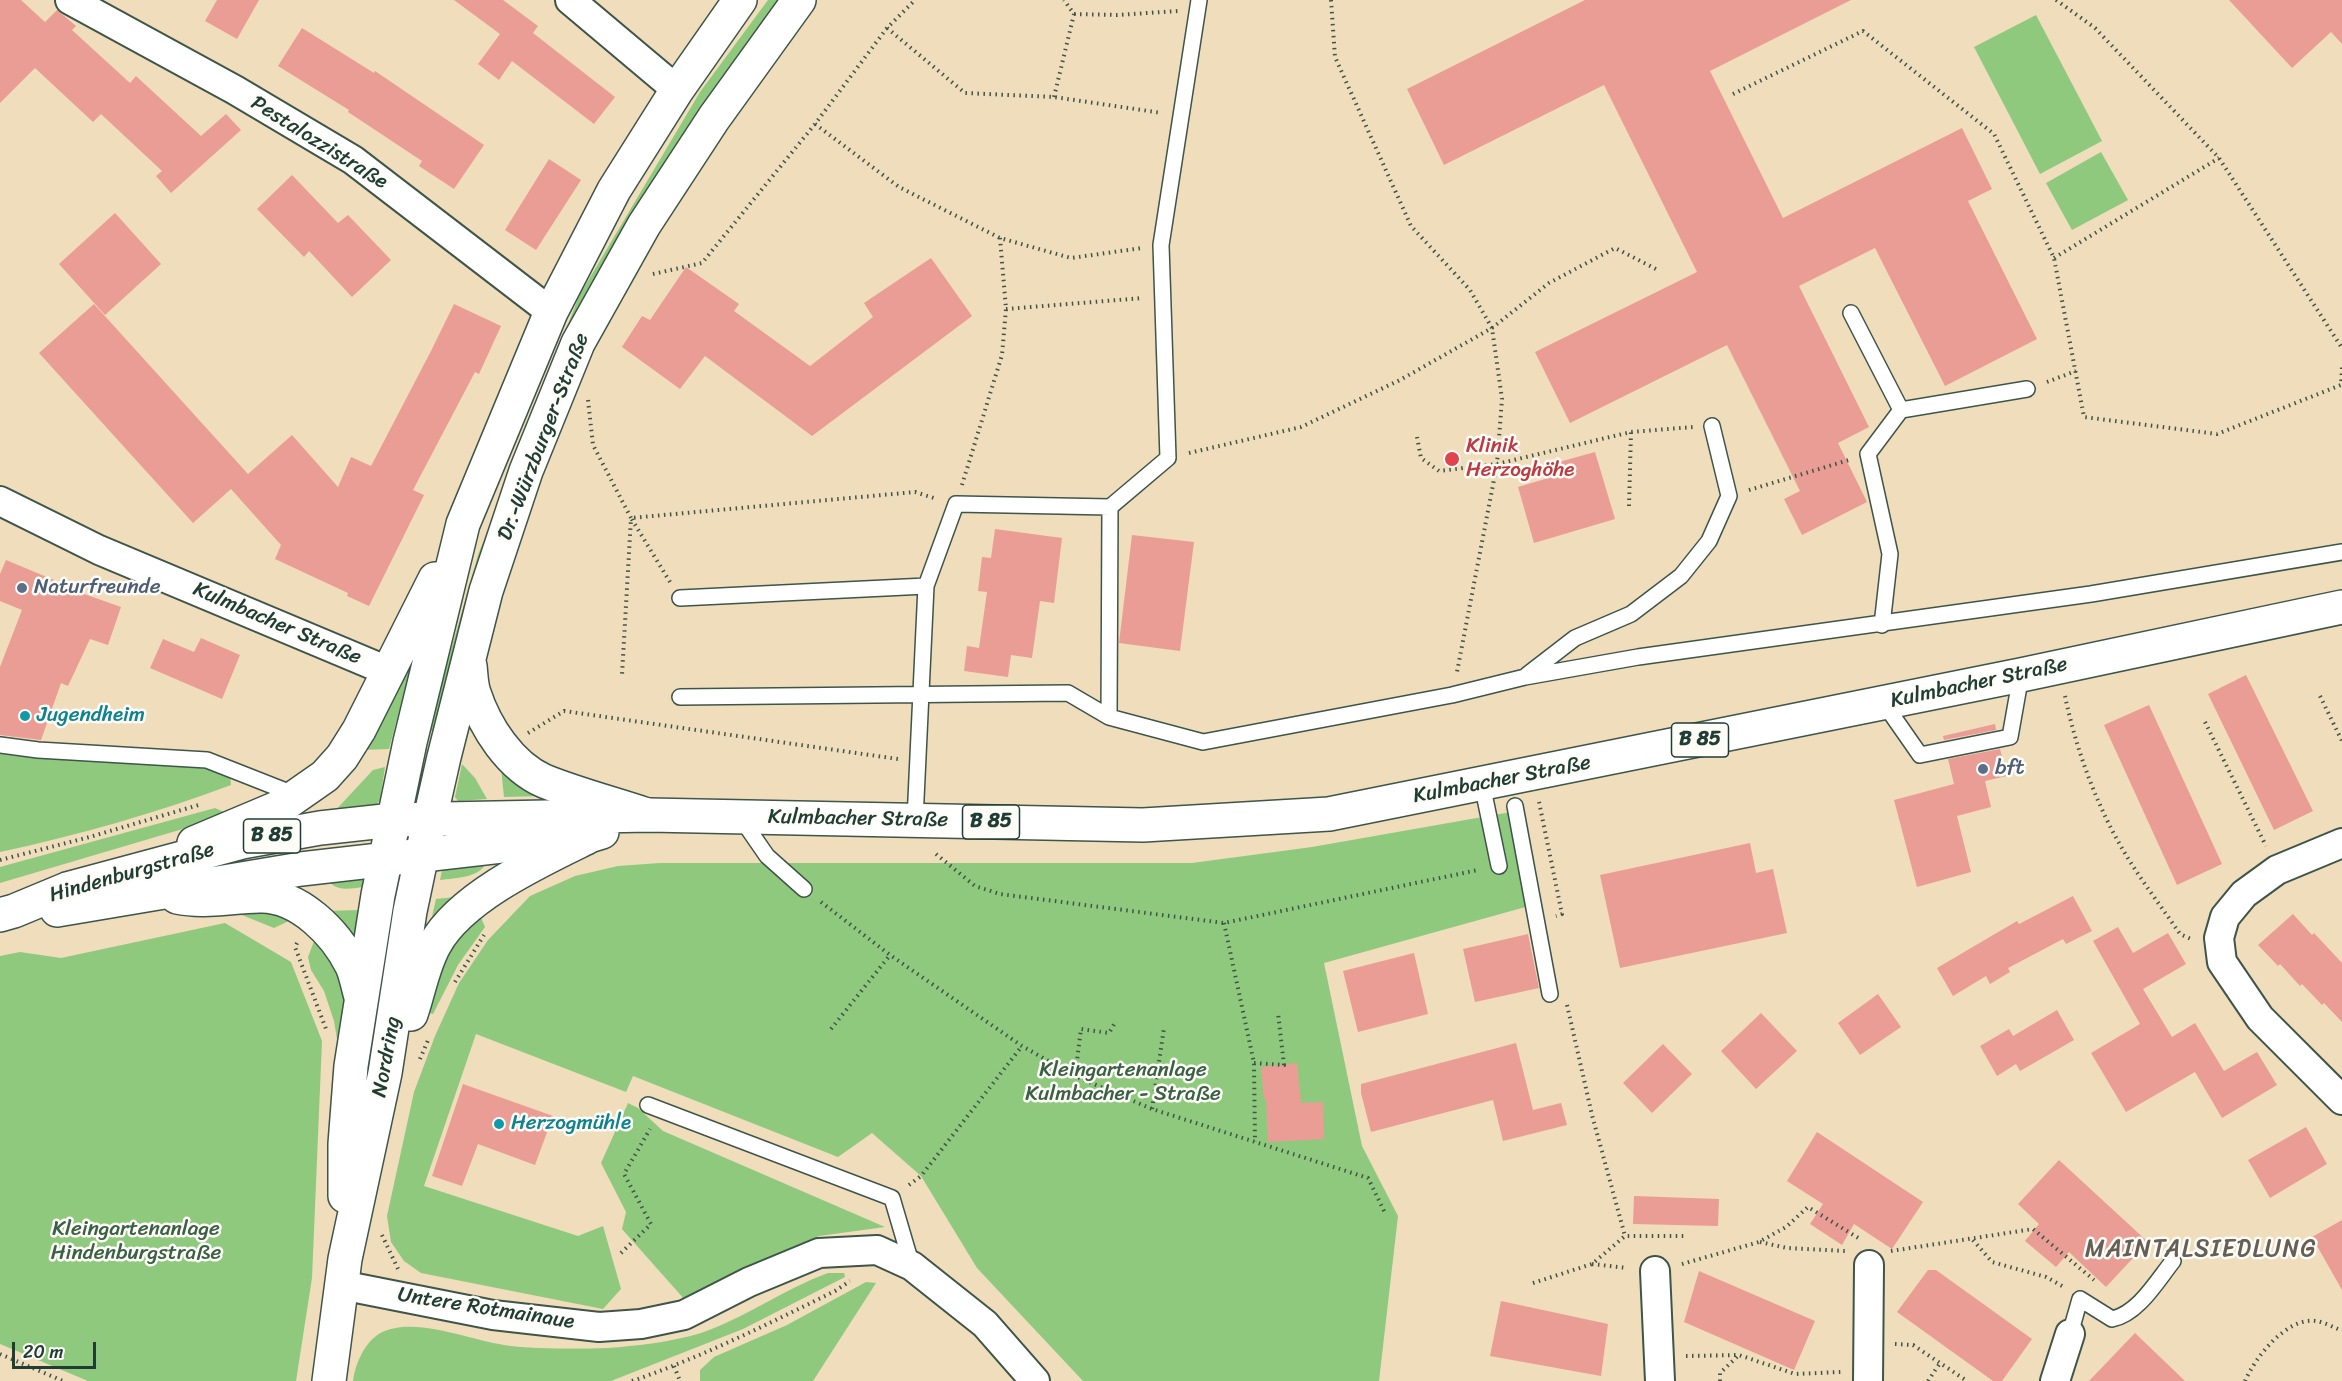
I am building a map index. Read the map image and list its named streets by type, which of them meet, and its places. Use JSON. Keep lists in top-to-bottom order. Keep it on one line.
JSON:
{"streets":{"main road":["Dr.-Würzburger-Straße","Kulmbacher Straße","B 85","Hindenburgstraße","Nordring"],"street":["Pestalozzistraße","Untere Rotmainaue"]},"crossings":[["Pestalozzistraße","Dr.-Würzburger-Straße"],["Dr.-Würzburger-Straße","Kulmbacher Straße"],["Dr.-Würzburger-Straße","Hindenburgstraße"],["Dr.-Würzburger-Straße","Nordring"],["Kulmbacher Straße","Hindenburgstraße"],["Kulmbacher Straße","Nordring"],["Hindenburgstraße","Nordring"],["Nordring","Untere Rotmainaue"]],"districts":["MAINTALSIEDLUNG"],"parks":["Kleingartenanlage Kulmbacher - Straße","Kleingartenanlage Hindenburgstraße"],"places":["Klinik Herzoghöhe","Naturfreunde","Jugendheim","bft","Herzogmühle"],"scale_bar":"20 m"}
